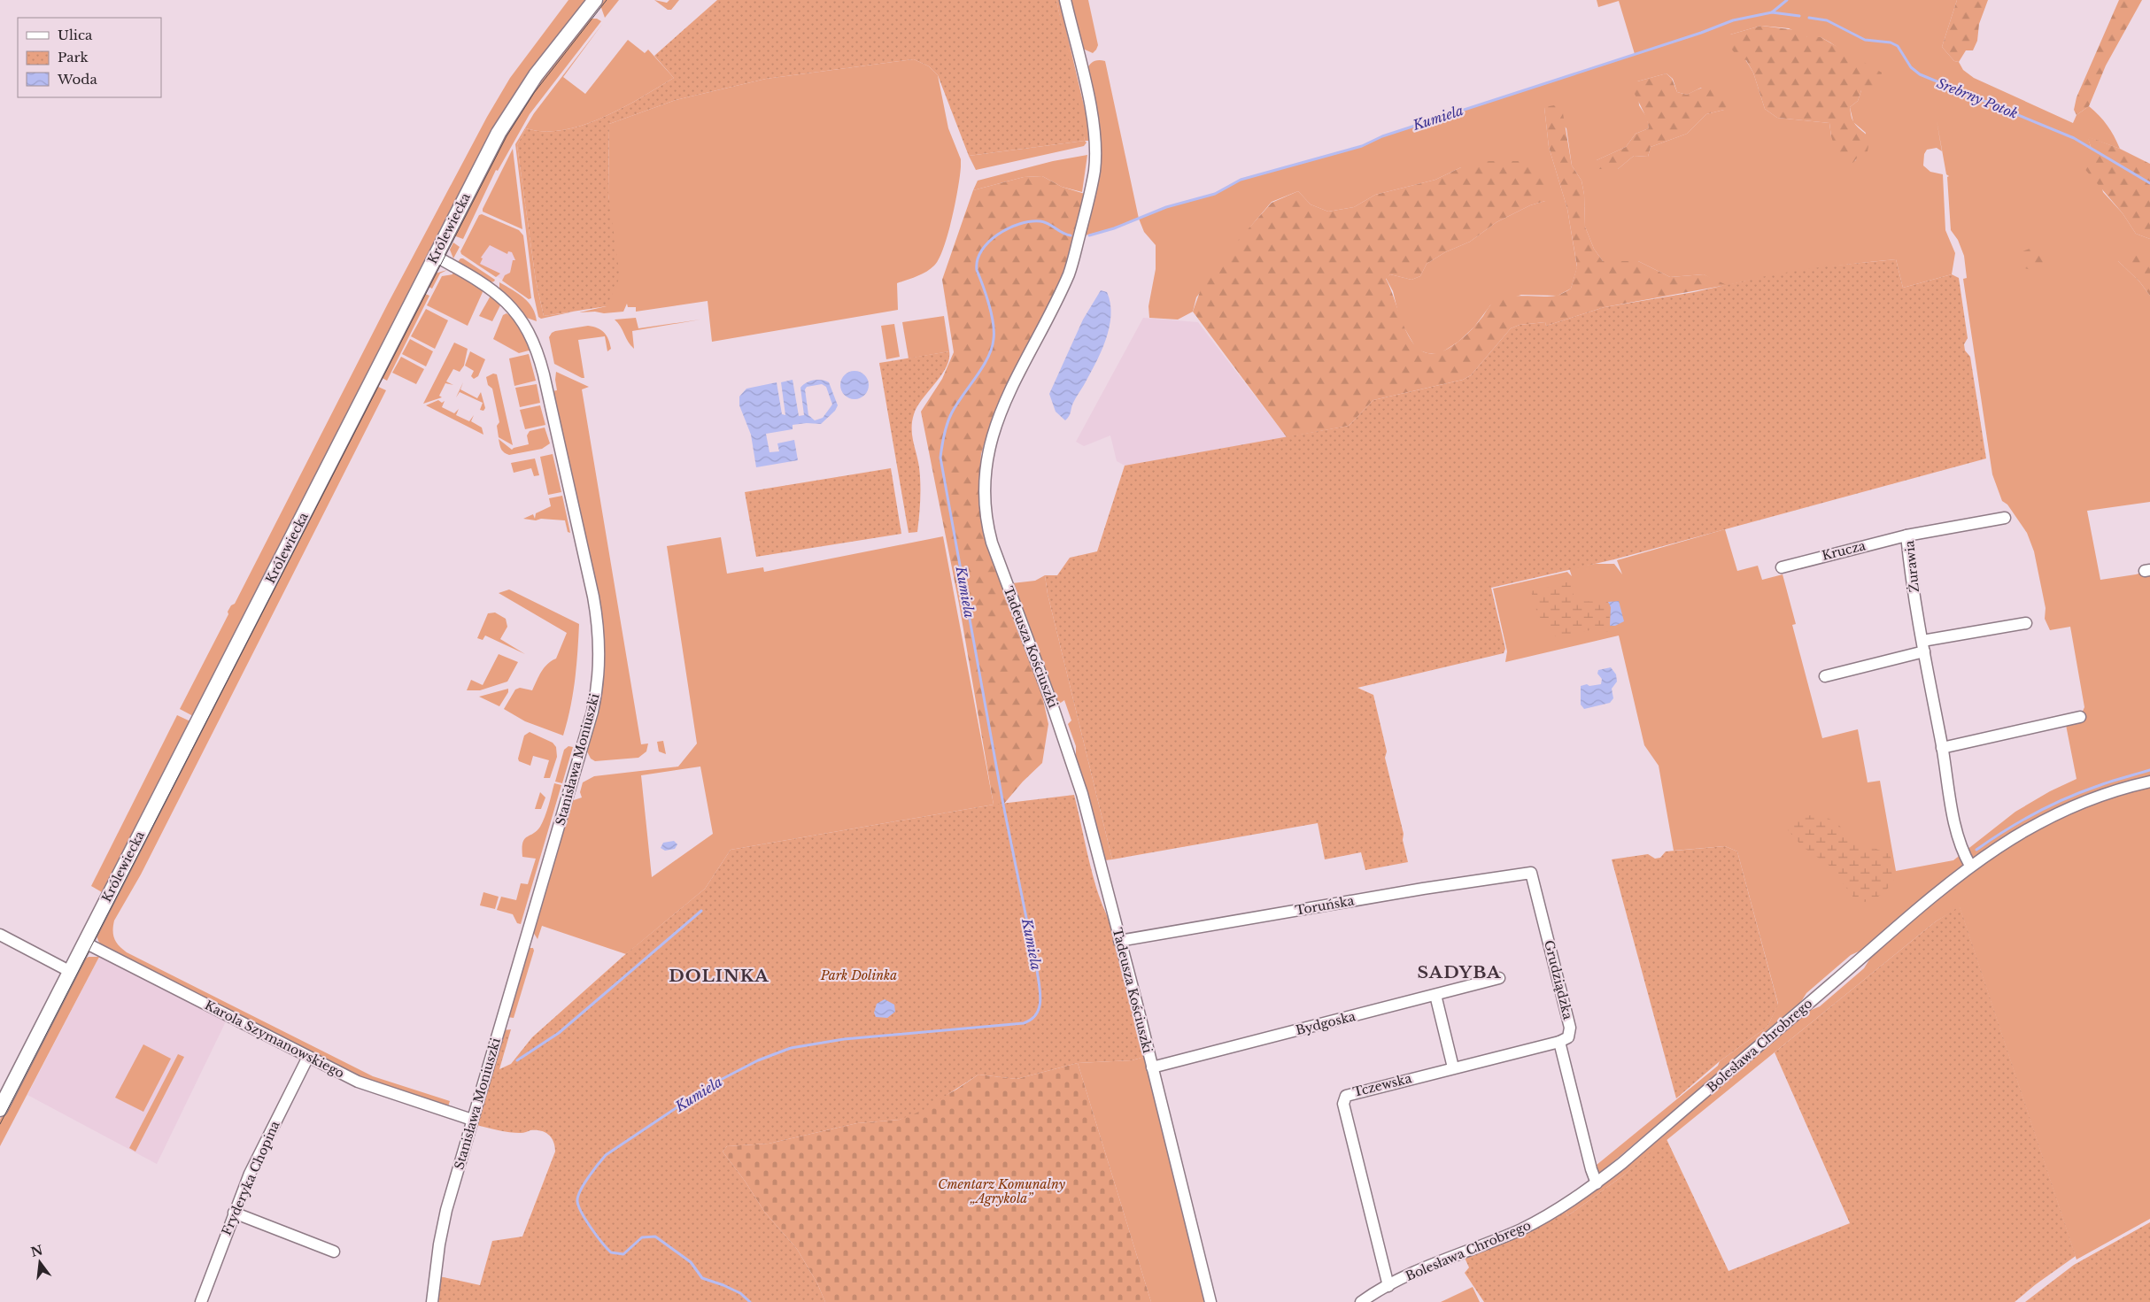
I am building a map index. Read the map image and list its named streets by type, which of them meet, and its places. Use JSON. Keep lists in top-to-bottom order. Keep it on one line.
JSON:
{"streets":{"main road":["Królewiecka"],"street":["Krucza","Żurawia","Tadeusza Kościuszki","Stanisława Moniuszki","Toruńska","Grudziądzka","Bydgoska","Karola Szymanowskiego","Bolesława Chrobrego","Tczewska","Fryderyka Chopina"]},"crossings":[["Królewiecka","Stanisława Moniuszki"],["Królewiecka","Karola Szymanowskiego"],["Krucza","Żurawia"],["Żurawia","Bolesława Chrobrego"],["Tadeusza Kościuszki","Toruńska"],["Tadeusza Kościuszki","Bydgoska"],["Stanisława Moniuszki","Karola Szymanowskiego"],["Toruńska","Grudziądzka"],["Grudziądzka","Tczewska"],["Karola Szymanowskiego","Fryderyka Chopina"],["Bolesława Chrobrego","Tczewska"]],"districts":["SADYBA","DOLINKA"],"water":["Srebrny Potok","Kumiela"],"parks":["Park Dolinka","Cmentarz Komunalny „Agrykola”"],"legend":["Ulica","Park","Woda"],"north":"top"}
